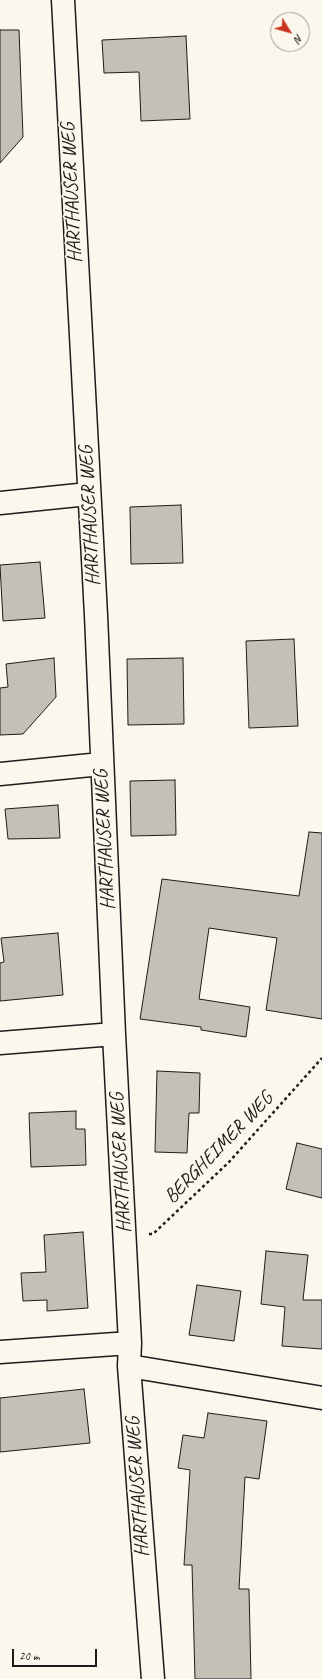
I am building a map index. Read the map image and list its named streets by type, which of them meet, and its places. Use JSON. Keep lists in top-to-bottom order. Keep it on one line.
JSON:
{"streets":{"street":["HARTHAUSER WEG"],"path":["BERGHEIMER WEG"]},"crossings":[["HARTHAUSER WEG","BERGHEIMER WEG"]],"scale_bar":"20 m","north":"bottom right"}
